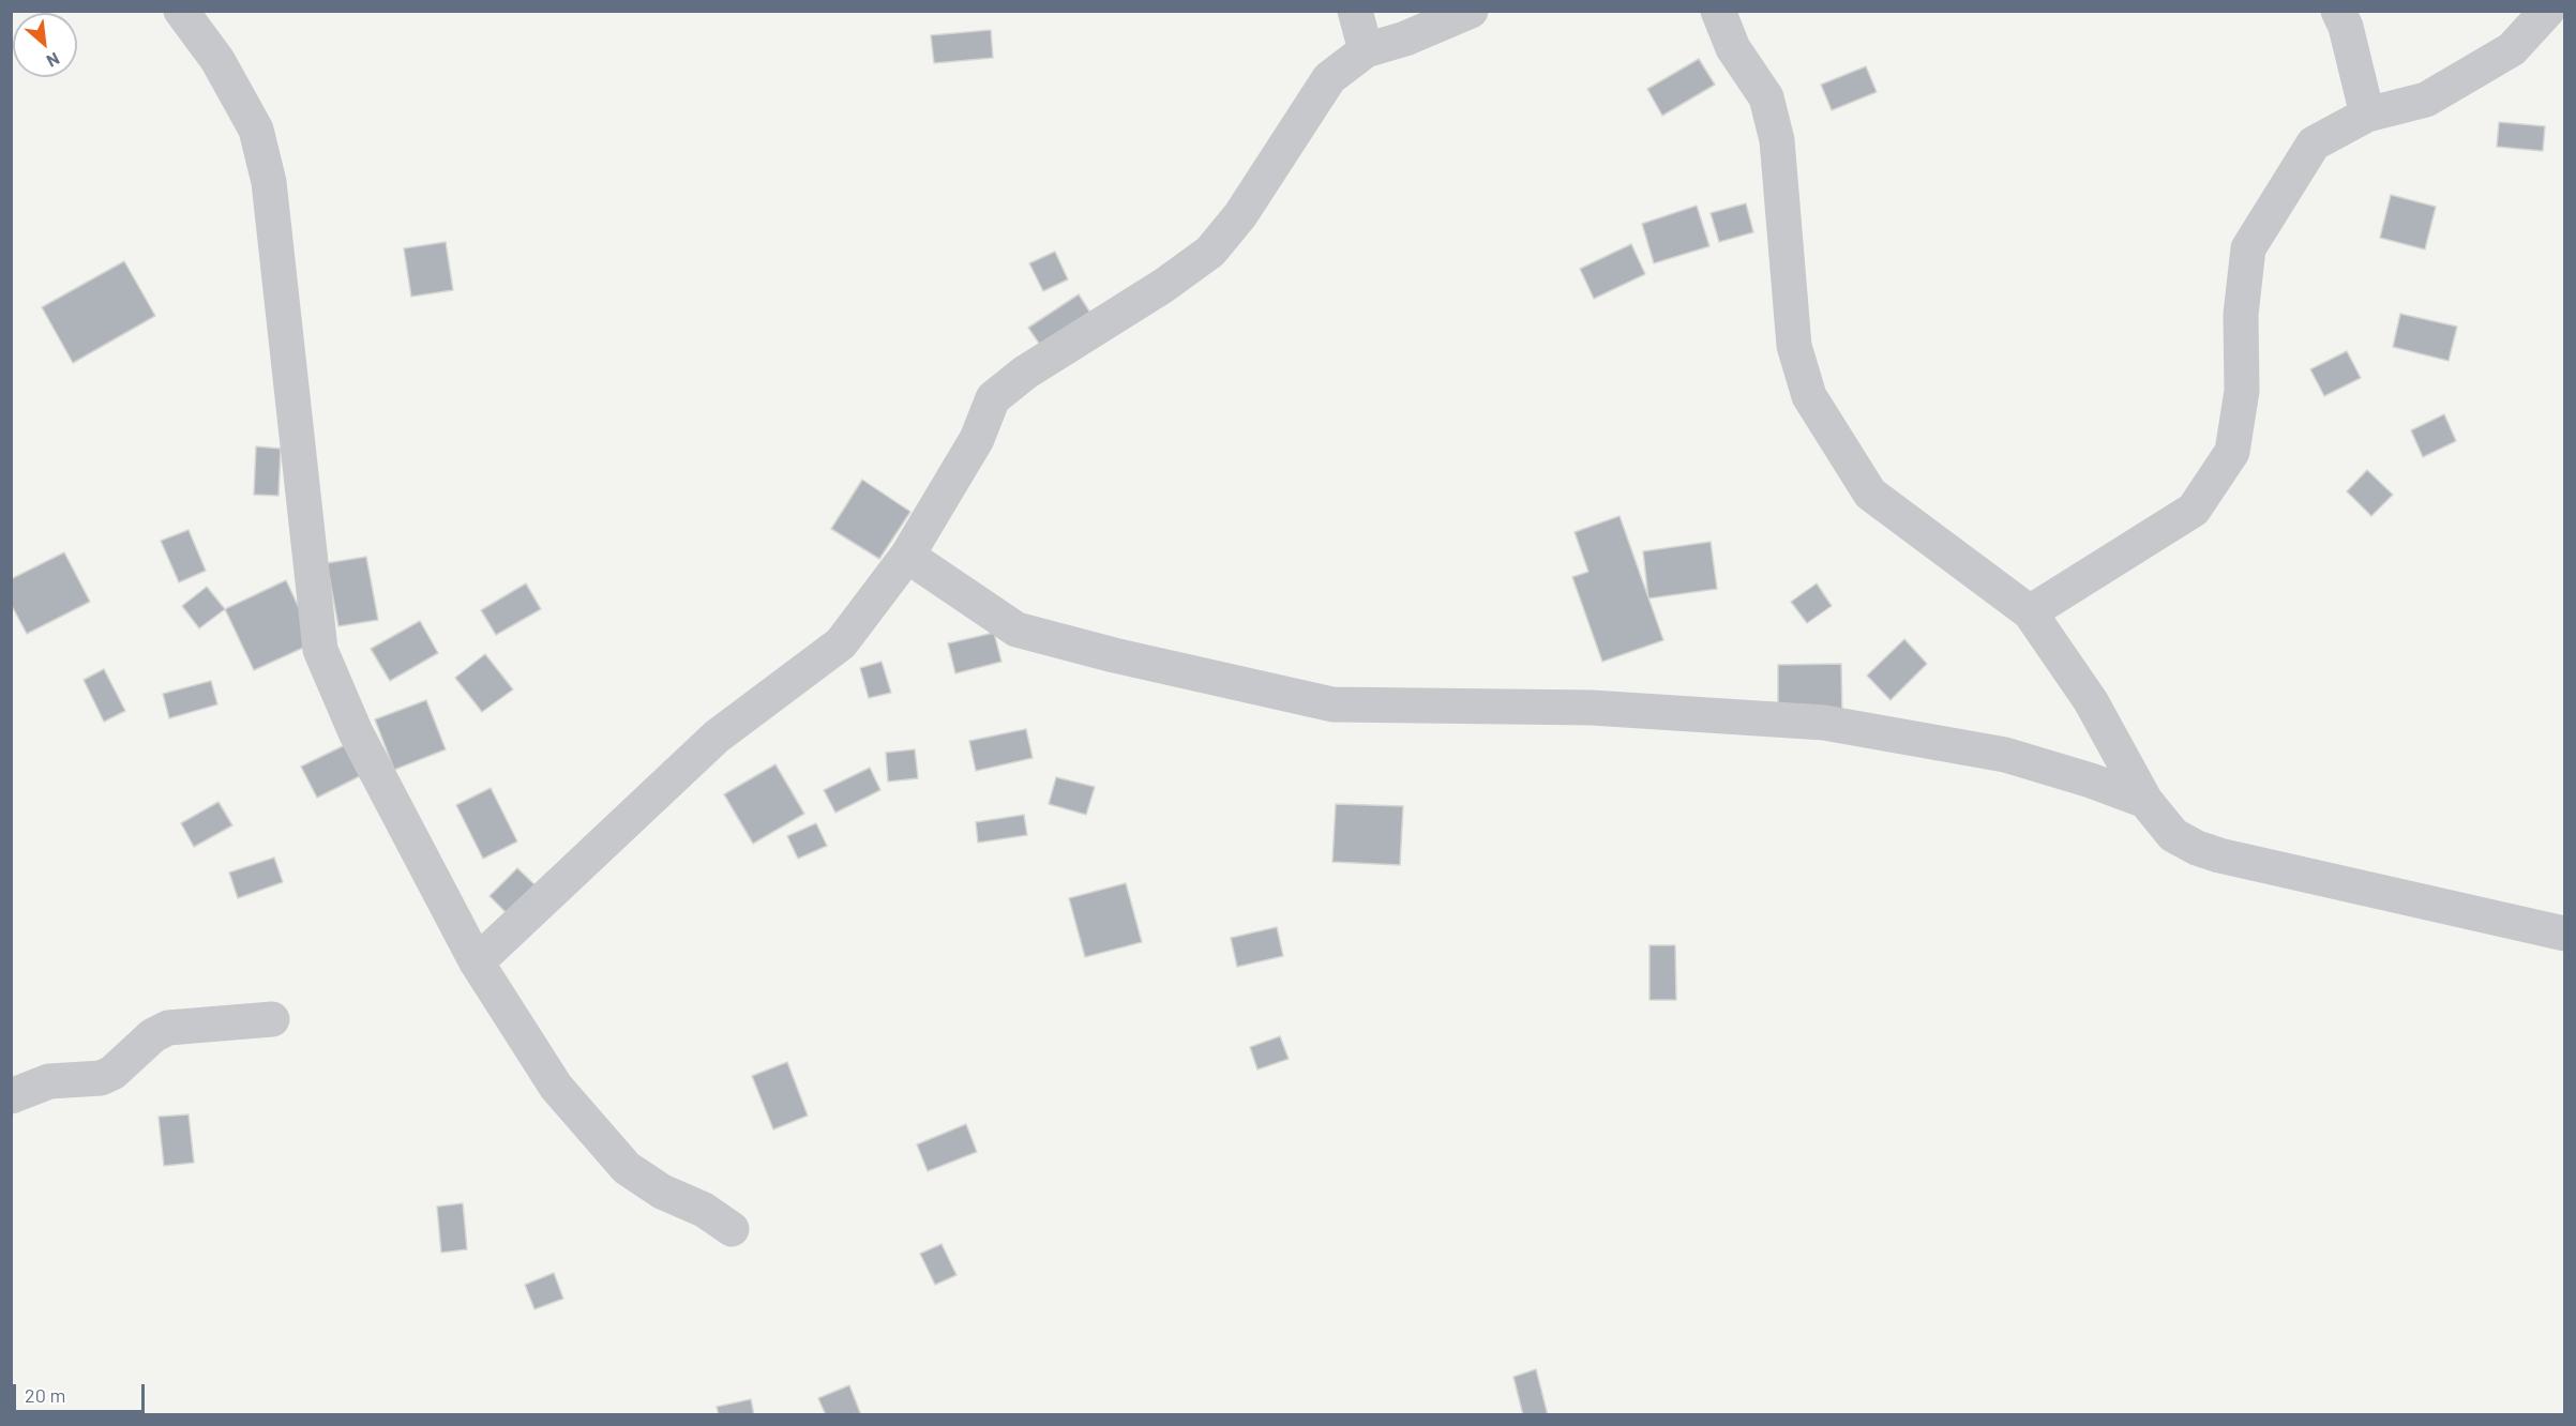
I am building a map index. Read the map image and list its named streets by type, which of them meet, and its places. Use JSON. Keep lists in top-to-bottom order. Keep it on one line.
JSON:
{"scale_bar":"20 m","north":"bottom right"}
